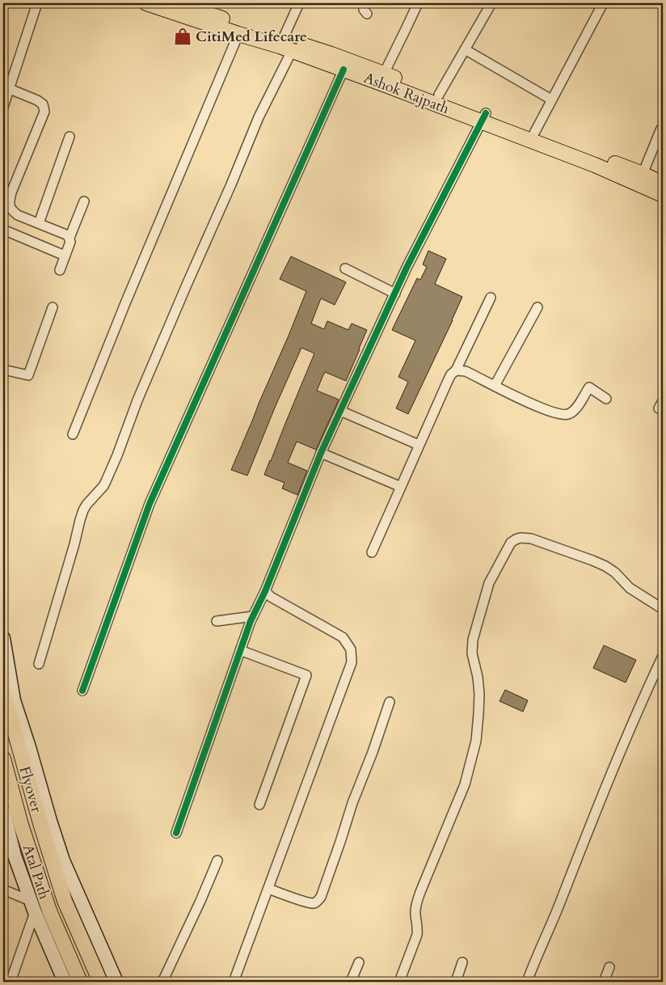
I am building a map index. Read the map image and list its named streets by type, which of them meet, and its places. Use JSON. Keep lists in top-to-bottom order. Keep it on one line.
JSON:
{"streets":{"main road":["Ashok Rajpath","Flyover","Atal Path"]},"places":{"shop":["CitiMed Lifecare"]}}
